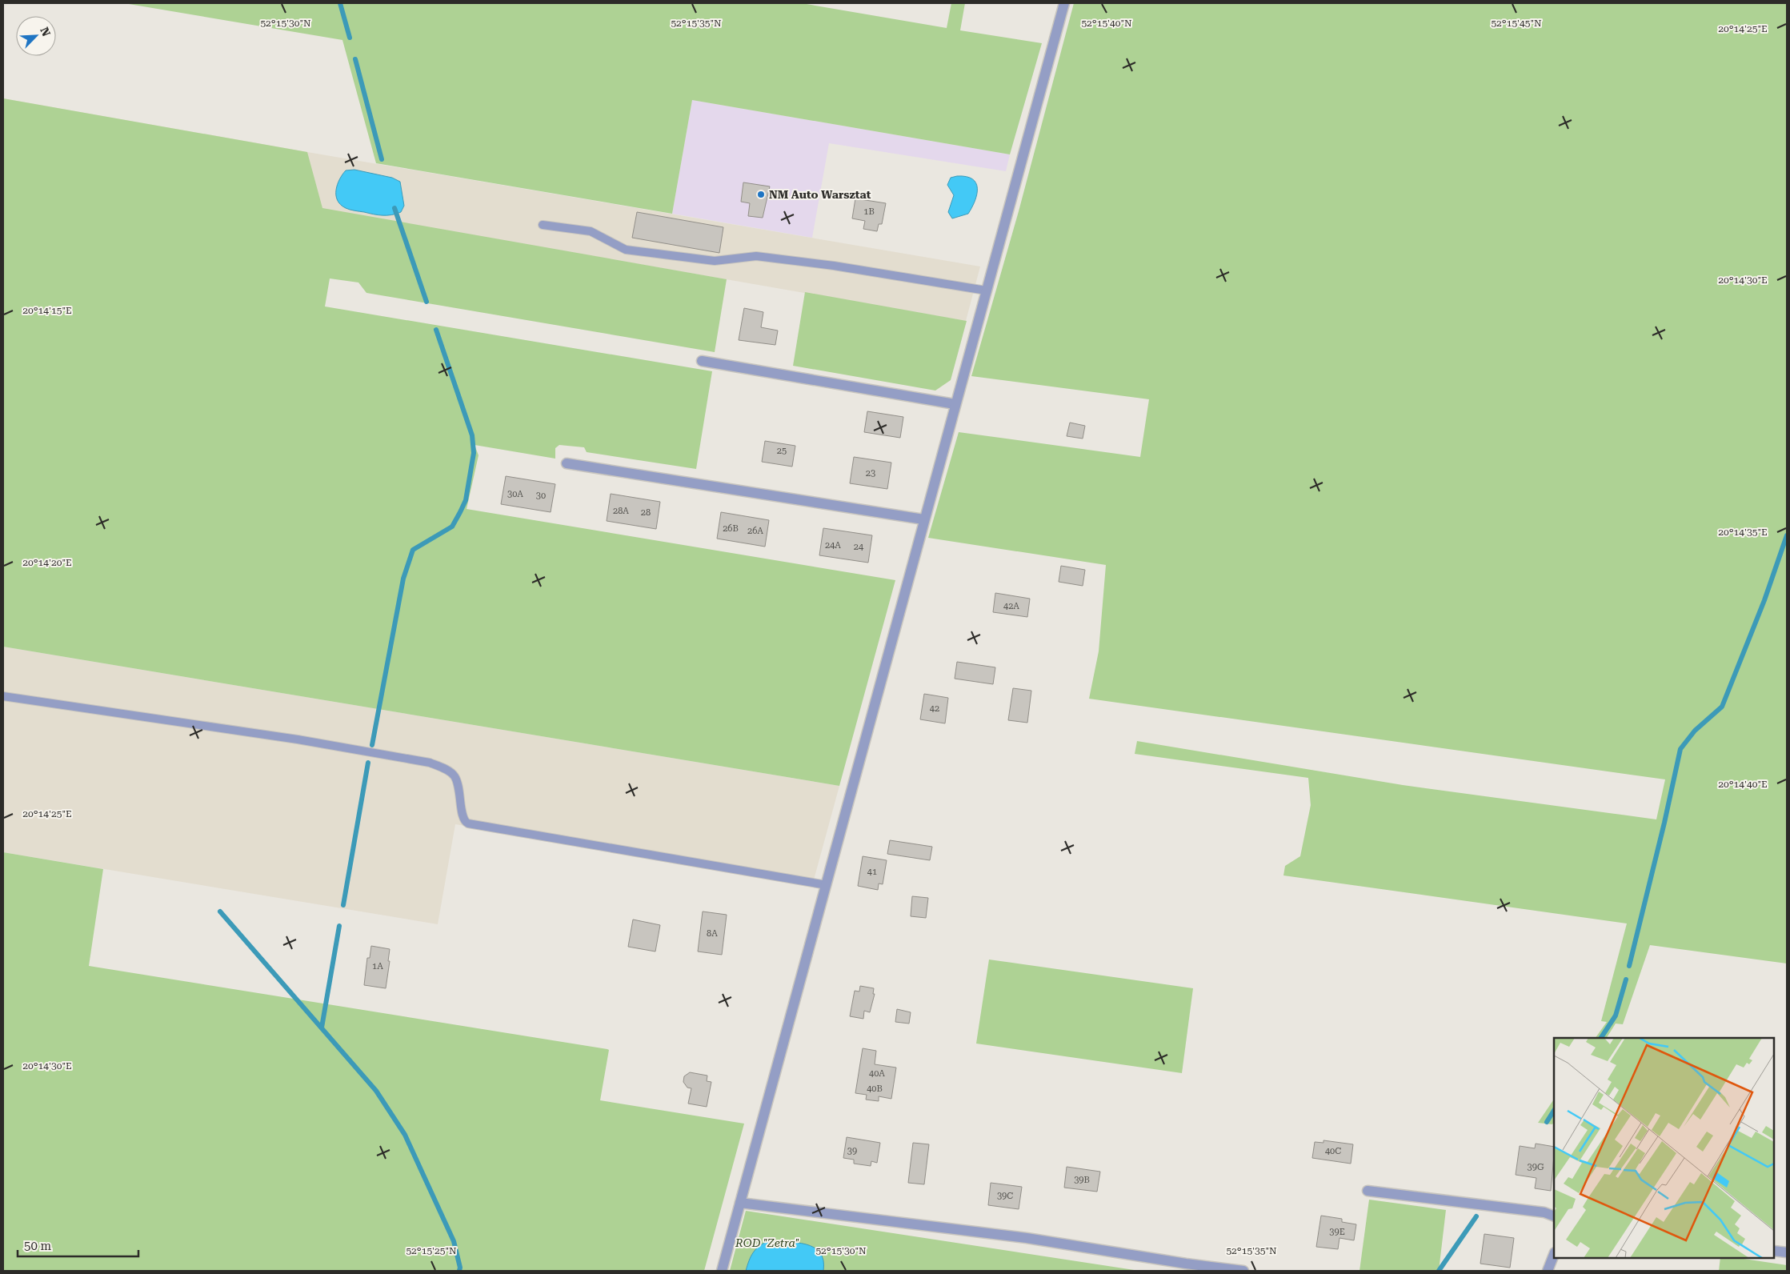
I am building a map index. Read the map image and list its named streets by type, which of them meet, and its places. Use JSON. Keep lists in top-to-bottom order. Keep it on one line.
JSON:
{"parks":["ROD \"Zetra\""],"places":["NM Auto Warsztat"],"house_numbers":["1B","25","23","30A","30","28A","28","26B","26A","24A","24","42A","42","41","8A","1A","40A","40B","39","40C","39G","39B","39C","39E"],"scale_bar":"50 m","north":"top right","coordinates":["52°15'30\"N","52°15'35\"N","52°15'40\"N","52°15'45\"N","20°14'25\"E","20°14'30\"E","20°14'15\"E","20°14'35\"E","20°14'20\"E","20°14'40\"E","52°15'25\"N"]}
